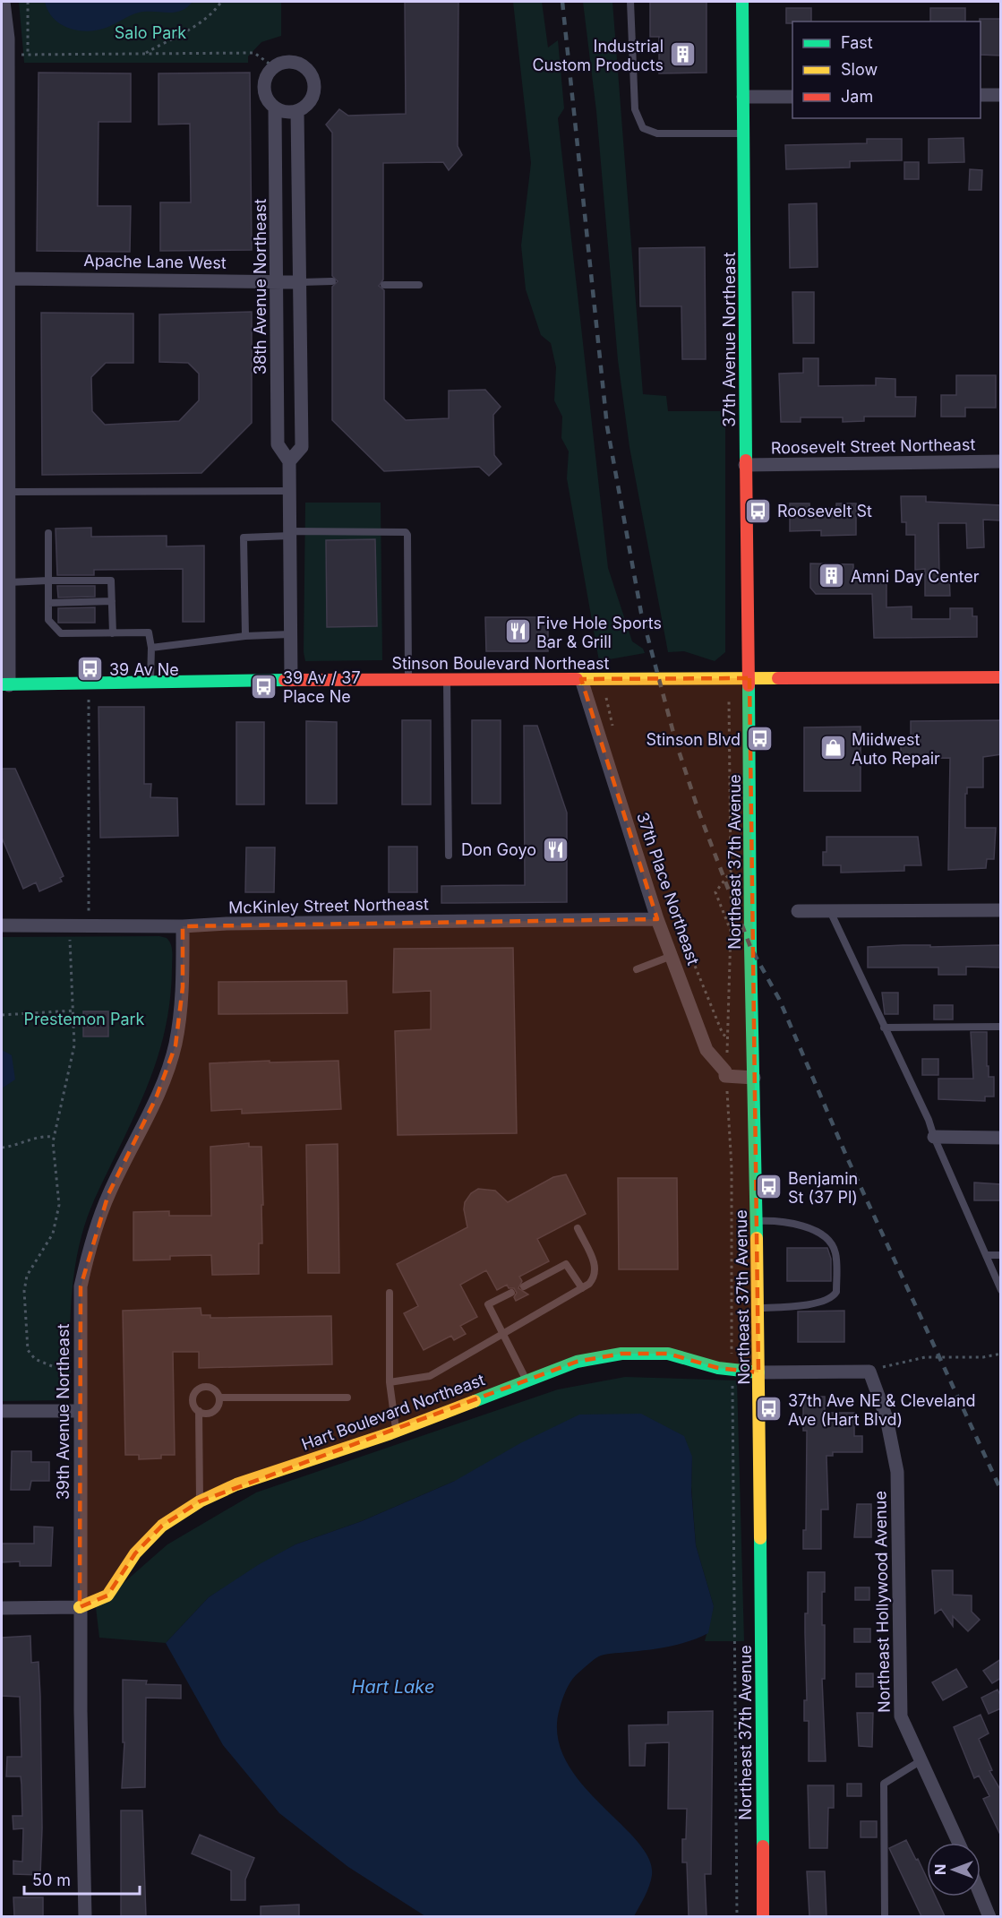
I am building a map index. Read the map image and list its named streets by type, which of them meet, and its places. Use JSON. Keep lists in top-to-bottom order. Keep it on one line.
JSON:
{"streets":{"street":["Apache Lane West","38th Avenue Northeast","37th Avenue Northeast","Roosevelt Street Northeast","Stinson Boulevard Northeast","Northeast 37th Avenue","37th Place Northeast","McKinley Street Northeast","39th Avenue Northeast","Hart Boulevard Northeast","Northeast Hollywood Avenue"]},"crossings":[["Apache Lane West","38th Avenue Northeast"],["38th Avenue Northeast","Stinson Boulevard Northeast"],["37th Avenue Northeast","Roosevelt Street Northeast"],["37th Avenue Northeast","Stinson Boulevard Northeast"],["37th Avenue Northeast","Northeast 37th Avenue"],["Stinson Boulevard Northeast","Northeast 37th Avenue"],["Stinson Boulevard Northeast","37th Place Northeast"],["Northeast 37th Avenue","37th Place Northeast"],["Northeast 37th Avenue","Hart Boulevard Northeast"],["Northeast 37th Avenue","Northeast Hollywood Avenue"],["37th Place Northeast","McKinley Street Northeast"],["McKinley Street Northeast","39th Avenue Northeast"],["39th Avenue Northeast","Hart Boulevard Northeast"],["Hart Boulevard Northeast","Northeast Hollywood Avenue"]],"water":["Hart Lake"],"parks":["Salo Park","Prestemon Park"],"places":{"building":["Industrial Custom Products","Amni Day Center"],"bus stop":["Roosevelt St","39 Av Ne","39 Av / 37 Place Ne","Stinson Blvd","Benjamin St (37 Pl)","37th Ave NE & Cleveland Ave (Hart Blvd)"],"restaurant":["Five Hole Sports Bar & Grill","Don Goyo"],"shop":["Miidwest Auto Repair"]},"legend":["Fast","Slow","Jam"],"scale_bar":"50 m","north":"left"}
